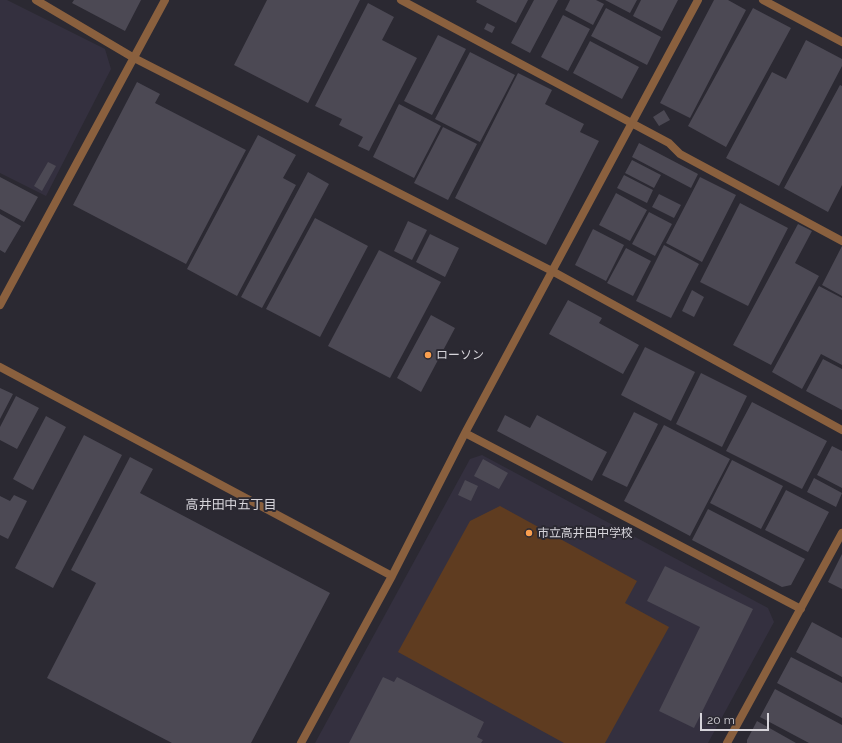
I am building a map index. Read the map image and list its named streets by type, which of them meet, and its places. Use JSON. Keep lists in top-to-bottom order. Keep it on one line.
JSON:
{"districts":["高井田中五丁目"],"places":["ローソン","市立高井田中学校"],"scale_bar":"20 m"}
